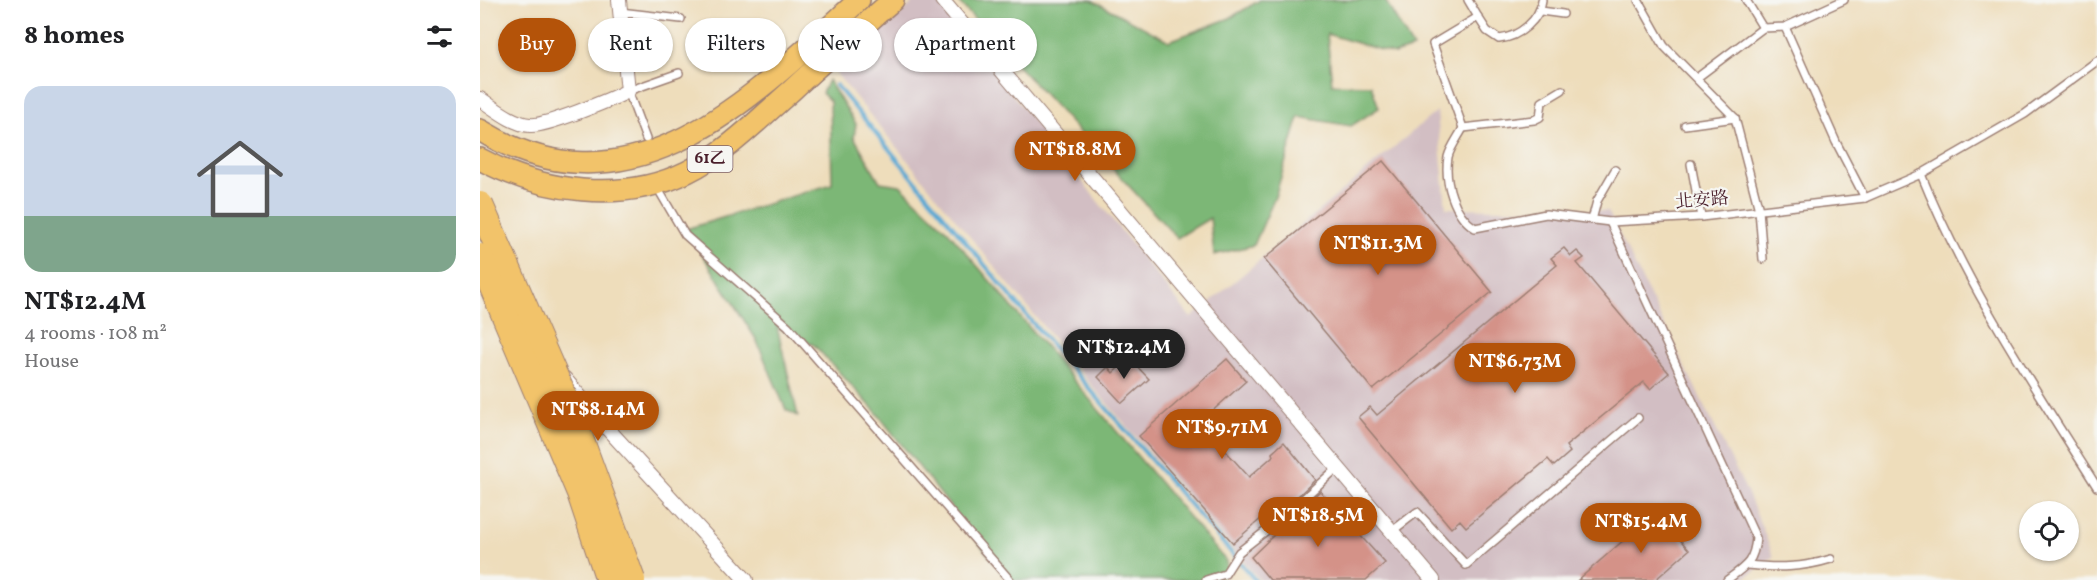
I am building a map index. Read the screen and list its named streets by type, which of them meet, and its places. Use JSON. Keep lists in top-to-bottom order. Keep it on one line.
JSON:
{"streets":{"main road":["61乙"],"lane":["北安路"]},"page":{"heading":"8 homes","chip":["Buy","Rent","Filters","New","Apartment"],"list":[{"name":"NT$12.4M","note":"4 rooms · 108 m² · House"}],"price":["NT$18.8M","NT$11.3M","NT$12.4M","NT$6.73M","NT$8.14M","NT$9.71M","NT$18.5M","NT$15.4M"]}}
